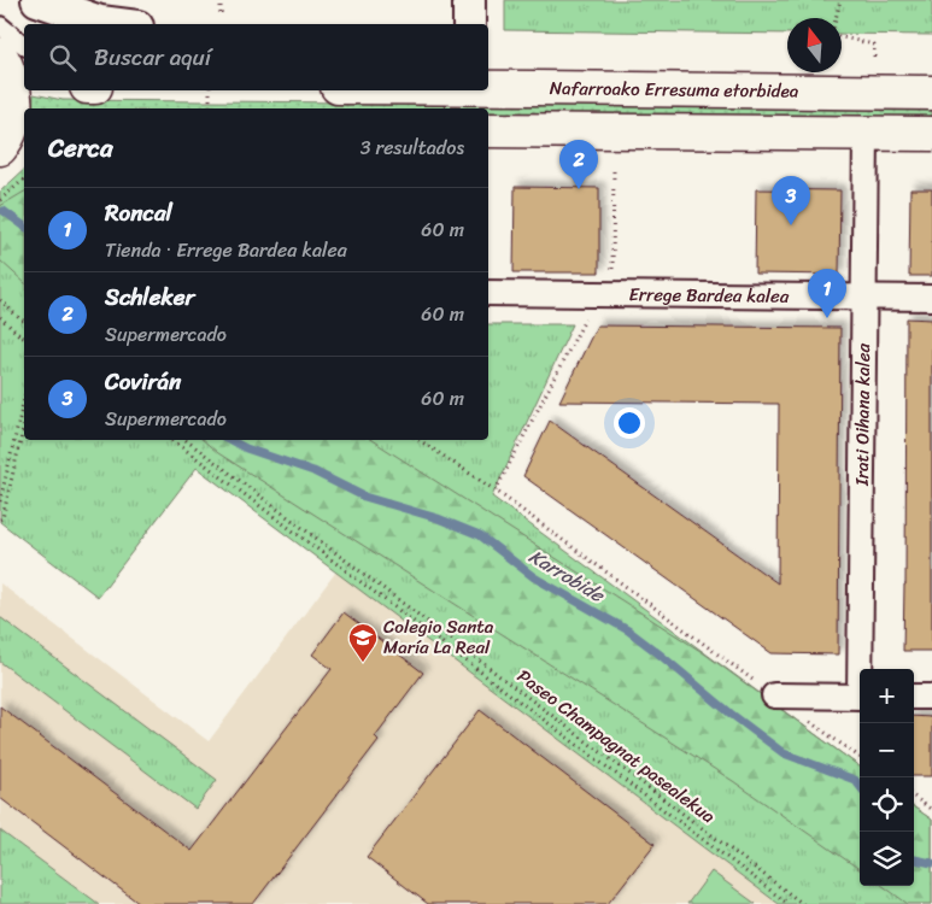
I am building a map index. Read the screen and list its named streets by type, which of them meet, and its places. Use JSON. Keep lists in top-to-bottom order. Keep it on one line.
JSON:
{"streets":{"street":["Nafarroako Erresuma etorbidea","Errege Bardea kalea","Irati Oihana kalea"],"path":["Paseo Champagnat pasealekua"]},"crossings":[["Errege Bardea kalea","Irati Oihana kalea"]],"water":["Karrobide"],"places":{"school or university":["Colegio Santa María La Real"]},"north":"top","page":{"search":"Buscar aquí","heading":["Cerca","3 resultados"],"pins":["2","3","1"],"list":[{"mark":"1","name":"Roncal","note":"Tienda · Errege Bardea kalea","value":"60 m"},{"mark":"2","name":"Schleker","note":"Supermercado","value":"60 m"},{"mark":"3","name":"Covirán","note":"Supermercado","value":"60 m"}],"map_buttons":["+","−"]}}
